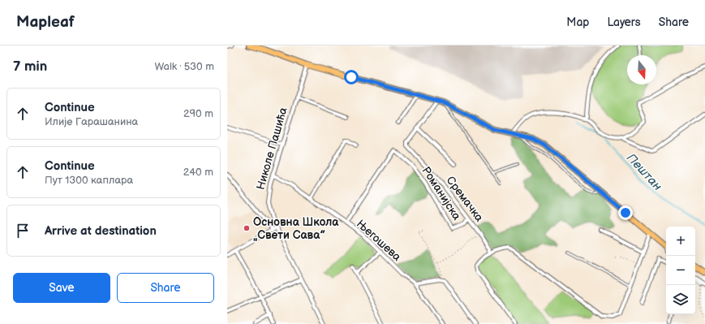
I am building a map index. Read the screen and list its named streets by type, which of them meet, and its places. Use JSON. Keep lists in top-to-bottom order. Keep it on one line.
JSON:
{"streets":{"street":["Николе Пашића","Романијска","Сремачка","Његошева"]},"crossings":[["Николе Пашића","Његошева"],["Романијска","Сремачка"],["Романијска","Његошева"]],"water":["Пештан"],"places":["Основна Школа „Свети Сава”"],"north":"bottom","page":{"header":"Mapleaf","nav":["Map","Layers","Share"],"heading":["7 min","Walk · 530 m"],"list":[["Continue","Илије Гарашанина","290 m"],["Continue","Пут 1300 каплара","240 m"],"Arrive at destination"],"map_buttons":["+","−"],"buttons":["Save","Share"]}}
